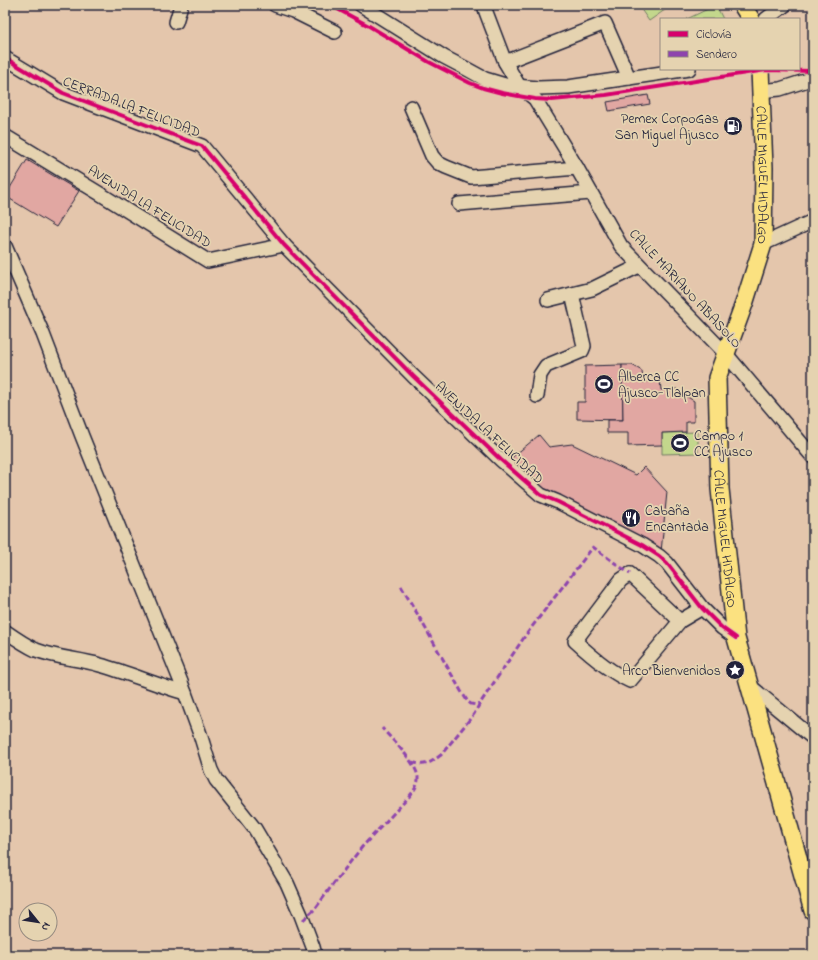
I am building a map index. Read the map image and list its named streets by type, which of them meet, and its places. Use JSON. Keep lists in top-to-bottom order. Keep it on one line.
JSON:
{"streets":{"main road":["CALLE MIGUEL HIDALGO"],"street":["CERRADA LA FELICIDAD","AVENIDA LA FELICIDAD","CALLE MARIANO ABASOLO"]},"crossings":[["CERRADA LA FELICIDAD","AVENIDA LA FELICIDAD"],["CALLE MIGUEL HIDALGO","AVENIDA LA FELICIDAD"],["CALLE MIGUEL HIDALGO","CALLE MARIANO ABASOLO"]],"places":{"fuel station":["Pemex CorpoGas San Miguel Ajusco"],"sports":["Alberca CC Ajusco-Tlalpan","Campo 1 CC Ajusco"],"restaurant":["Cabaña Encantada"],"place":["Arco Bienvenidos"]},"legend":["Ciclovía","Sendero"],"north":"bottom right"}
